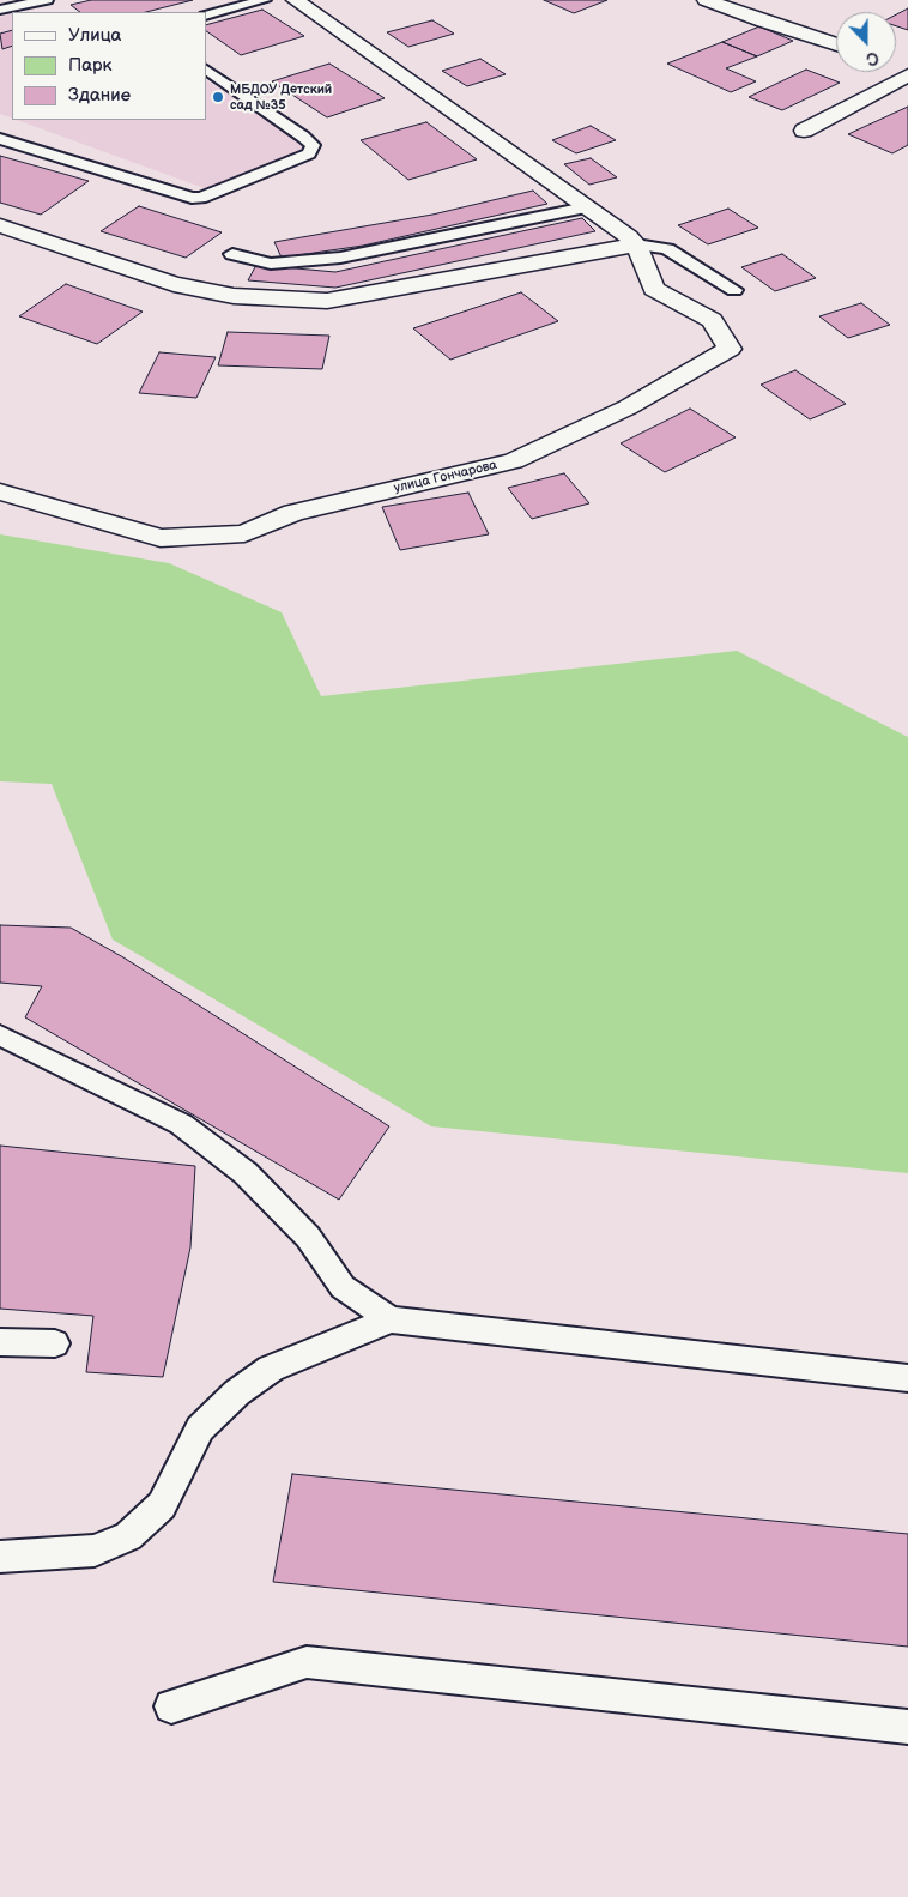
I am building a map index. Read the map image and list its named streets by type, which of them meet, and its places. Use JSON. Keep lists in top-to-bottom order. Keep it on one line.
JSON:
{"streets":{"street":["улица Гончарова"]},"places":["МБДОУ Детский сад №35"],"legend":["Улица","Парк","Здание"],"north":"bottom"}
